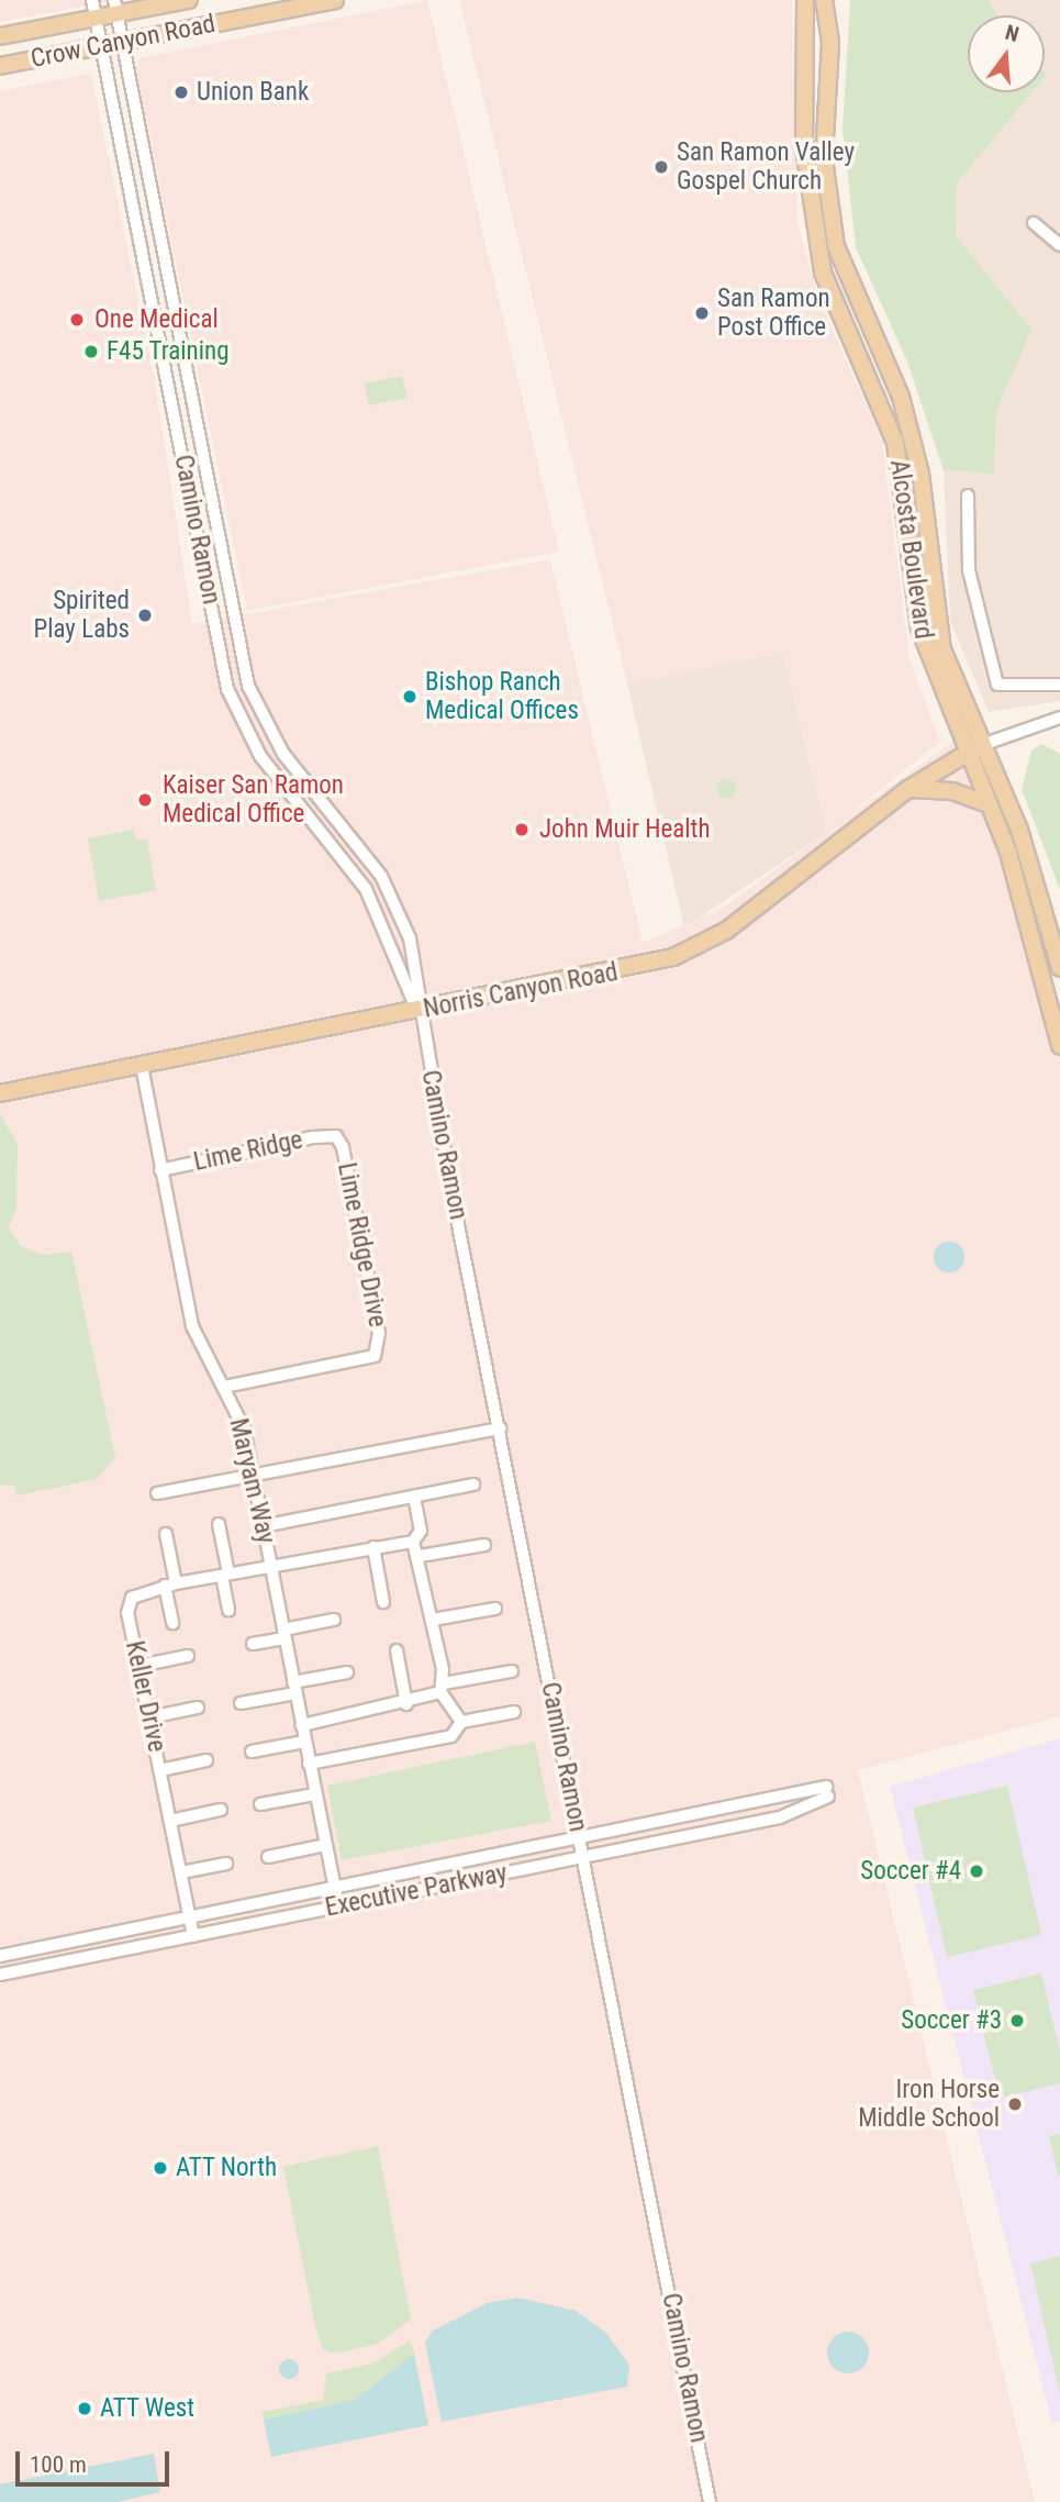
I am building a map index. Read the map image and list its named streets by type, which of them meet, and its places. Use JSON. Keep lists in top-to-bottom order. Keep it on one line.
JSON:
{"streets":{"main road":["Crow Canyon Road","Alcosta Boulevard","Norris Canyon Road"],"street":["Camino Ramon","Lime Ridge","Lime Ridge Drive","Maryam Way","Keller Drive","Executive Parkway"]},"crossings":[["Crow Canyon Road","Camino Ramon"],["Camino Ramon","Norris Canyon Road"],["Camino Ramon","Executive Parkway"],["Alcosta Boulevard","Norris Canyon Road"],["Norris Canyon Road","Maryam Way"],["Lime Ridge","Lime Ridge Drive"],["Lime Ridge","Maryam Way"],["Lime Ridge Drive","Maryam Way"],["Maryam Way","Keller Drive"],["Maryam Way","Executive Parkway"],["Keller Drive","Executive Parkway"]],"places":["Union Bank","San Ramon Valley Gospel Church","San Ramon Post Office","One Medical","F45 Training","Spirited Play Labs","Bishop Ranch Medical Offices","Kaiser San Ramon Medical Office","John Muir Health","Soccer #4","Soccer #3","Iron Horse Middle School","ATT North","ATT West"],"scale_bar":"100 m","north":"top"}
